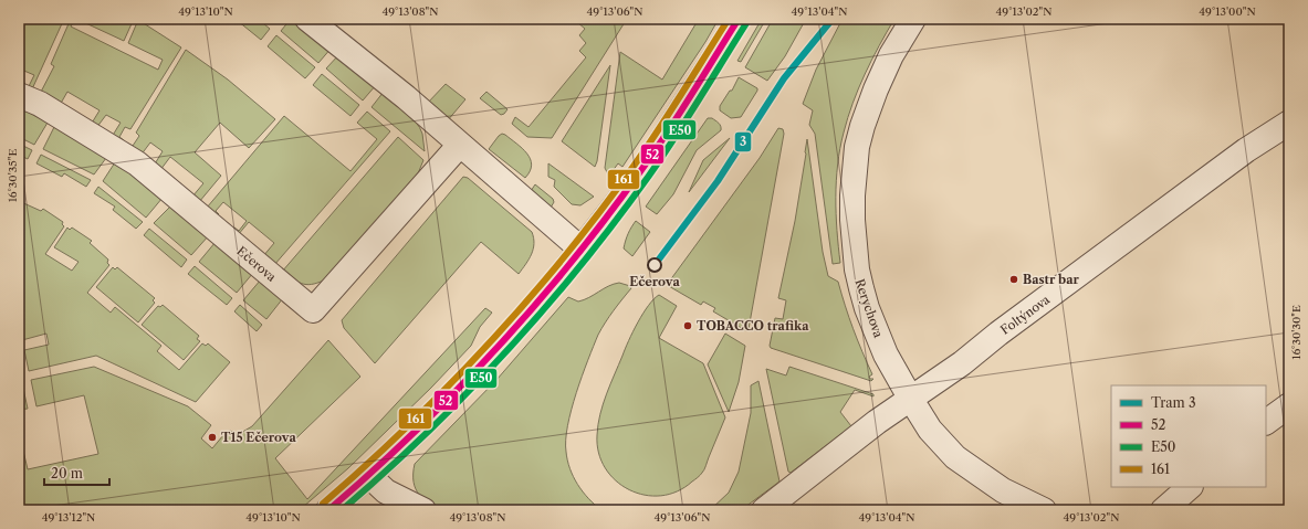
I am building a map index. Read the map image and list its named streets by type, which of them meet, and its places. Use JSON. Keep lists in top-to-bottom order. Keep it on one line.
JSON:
{"streets":{"street":["Ečerova","Rerychova","Foltýnova"]},"crossings":[["Rerychova","Foltýnova"]],"places":["Ečerova","Bastr bar","TOBACCO trafika","T15 Ečerova"],"lines":["tram line 3","transit line 52","transit line 161","transit line E50"],"legend":["Tram 3","52","E50","161"],"scale_bar":"20 m","coordinates":["49°13'10\"N","49°13'08\"N","49°13'06\"N","49°13'04\"N","49°13'02\"N","49°13'00\"N","16°30'35\"E","16°30'30\"E","49°13'12\"N"]}
